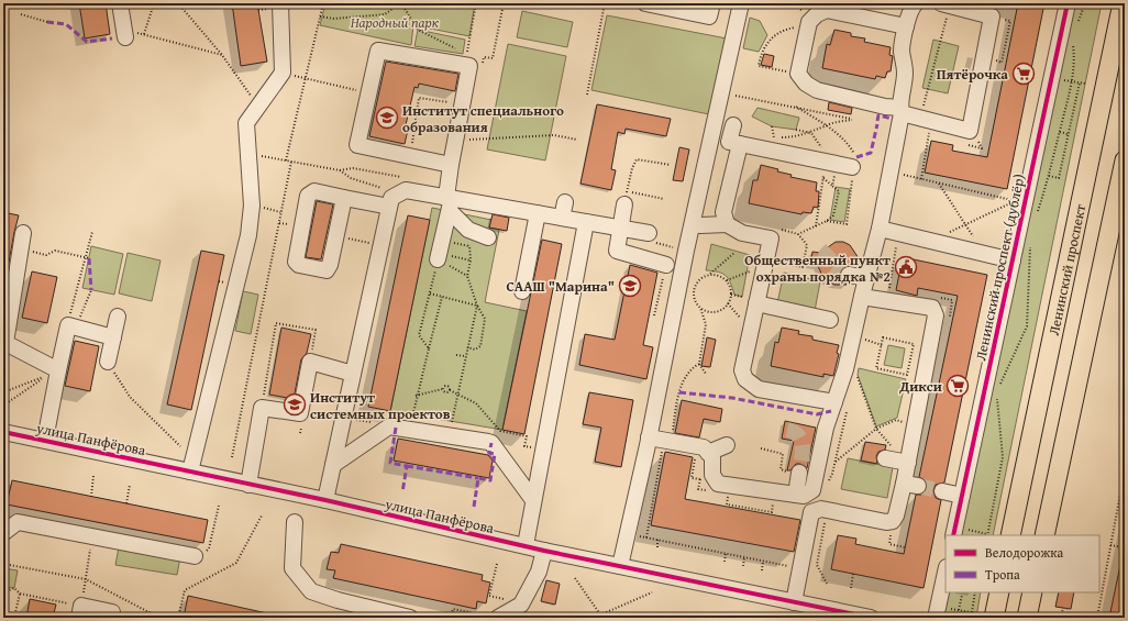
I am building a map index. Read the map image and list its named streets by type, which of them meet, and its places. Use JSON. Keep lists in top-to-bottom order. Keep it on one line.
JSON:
{"streets":{"main road":["Ленинский проспект"],"street":["Ленинский проспект (дублёр)","улица Панфёрова"]},"parks":["Народный парк"],"places":{"supermarket":["Пятёрочка","Дикси"],"school or university":["Институт специального образования","СААШ \"Марина\"","Институт системных проектов"],"public building":["Общественный пункт охраны порядка №2"]},"legend":["Велодорожка","Тропа"]}
